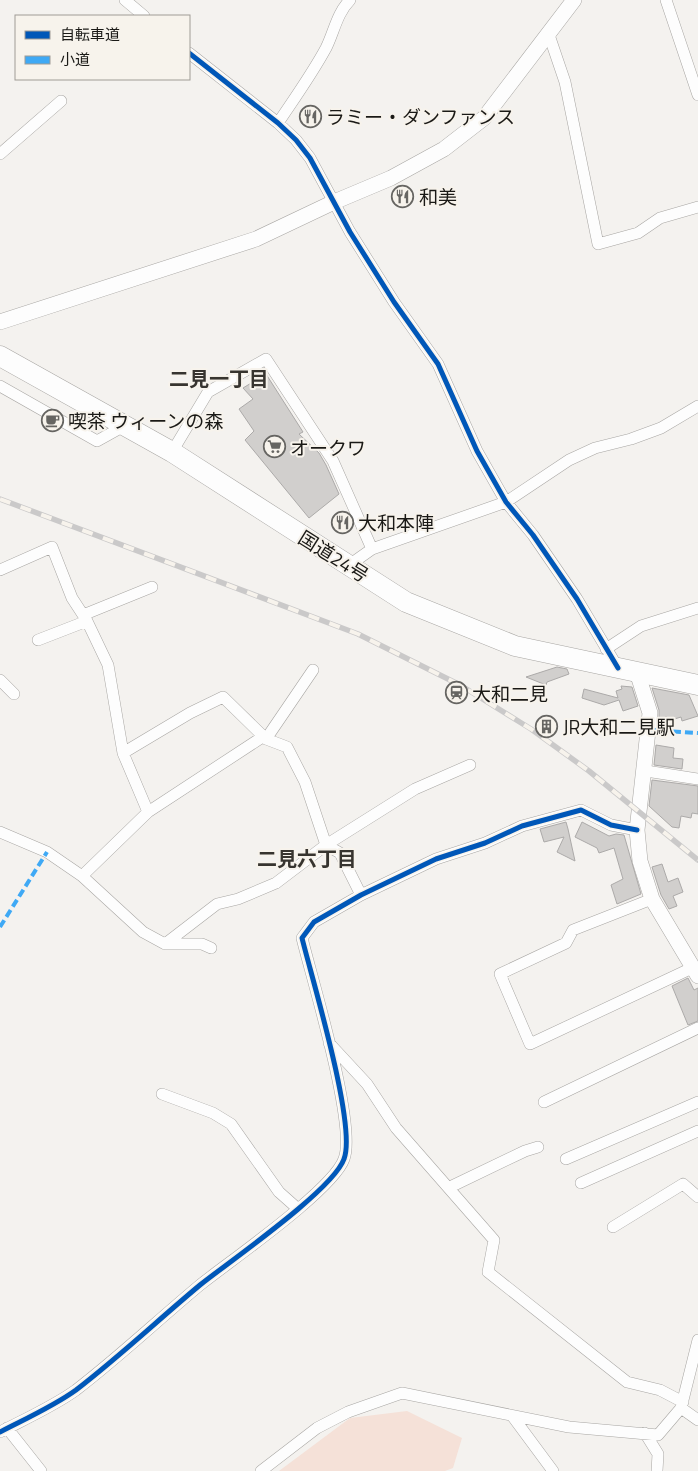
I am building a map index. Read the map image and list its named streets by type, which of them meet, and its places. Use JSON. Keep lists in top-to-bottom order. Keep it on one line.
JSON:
{"streets":{"highway":["国道24号"]},"districts":["二見一丁目","二見六丁目"],"places":{"restaurant":["ラミー・ダンファンス","和美","大和本陣"],"cafe":["喫茶 ウィーンの森"],"supermarket":["オークワ"],"station":["大和二見"],"building":["JR大和二見駅"]},"legend":["自転車道","小道"]}
